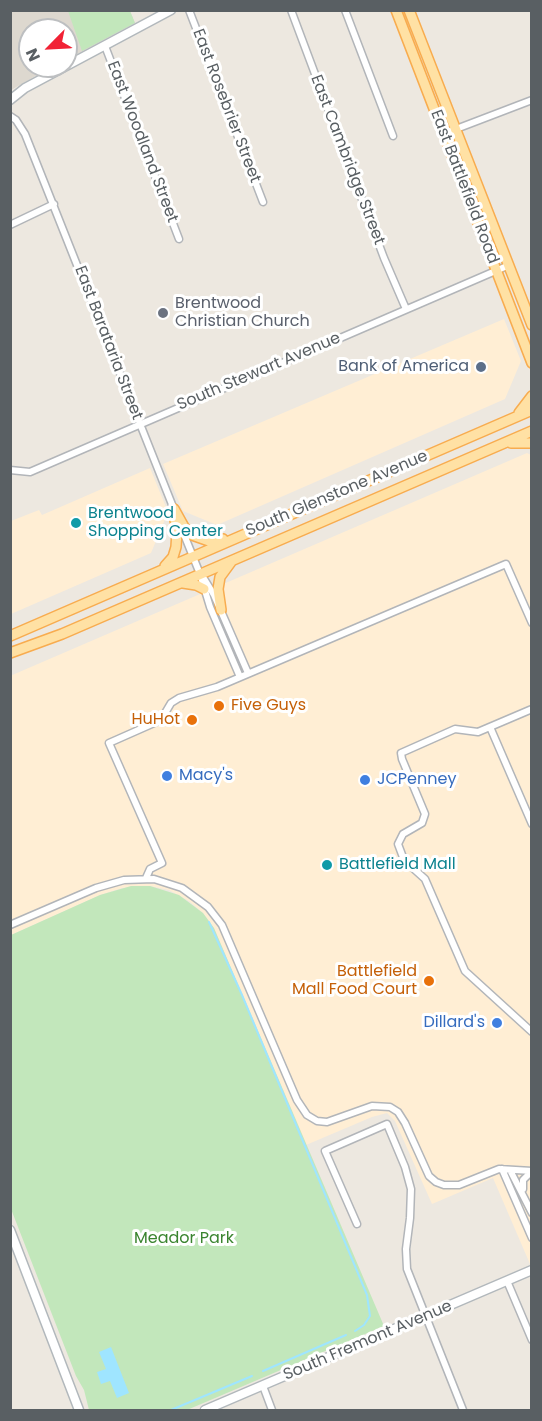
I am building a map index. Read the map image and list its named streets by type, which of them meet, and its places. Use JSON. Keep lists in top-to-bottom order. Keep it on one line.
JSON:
{"streets":{"main road":["East Battlefield Road","South Glenstone Avenue","South Fremont Avenue"],"street":["East Rosebrier Street","East Woodland Street","East Cambridge Street","East Barataria Street","South Stewart Avenue"]},"crossings":[["East Cambridge Street","South Stewart Avenue"],["East Battlefield Road","South Stewart Avenue"],["East Barataria Street","South Stewart Avenue"],["East Barataria Street","South Glenstone Avenue"]],"parks":["Meador Park"],"places":["Brentwood Christian Church","Bank of America","Brentwood Shopping Center","Five Guys","HuHot","Macy's","JCPenney","Battlefield Mall","Battlefield Mall Food Court","Dillard's"],"north":"bottom left"}
